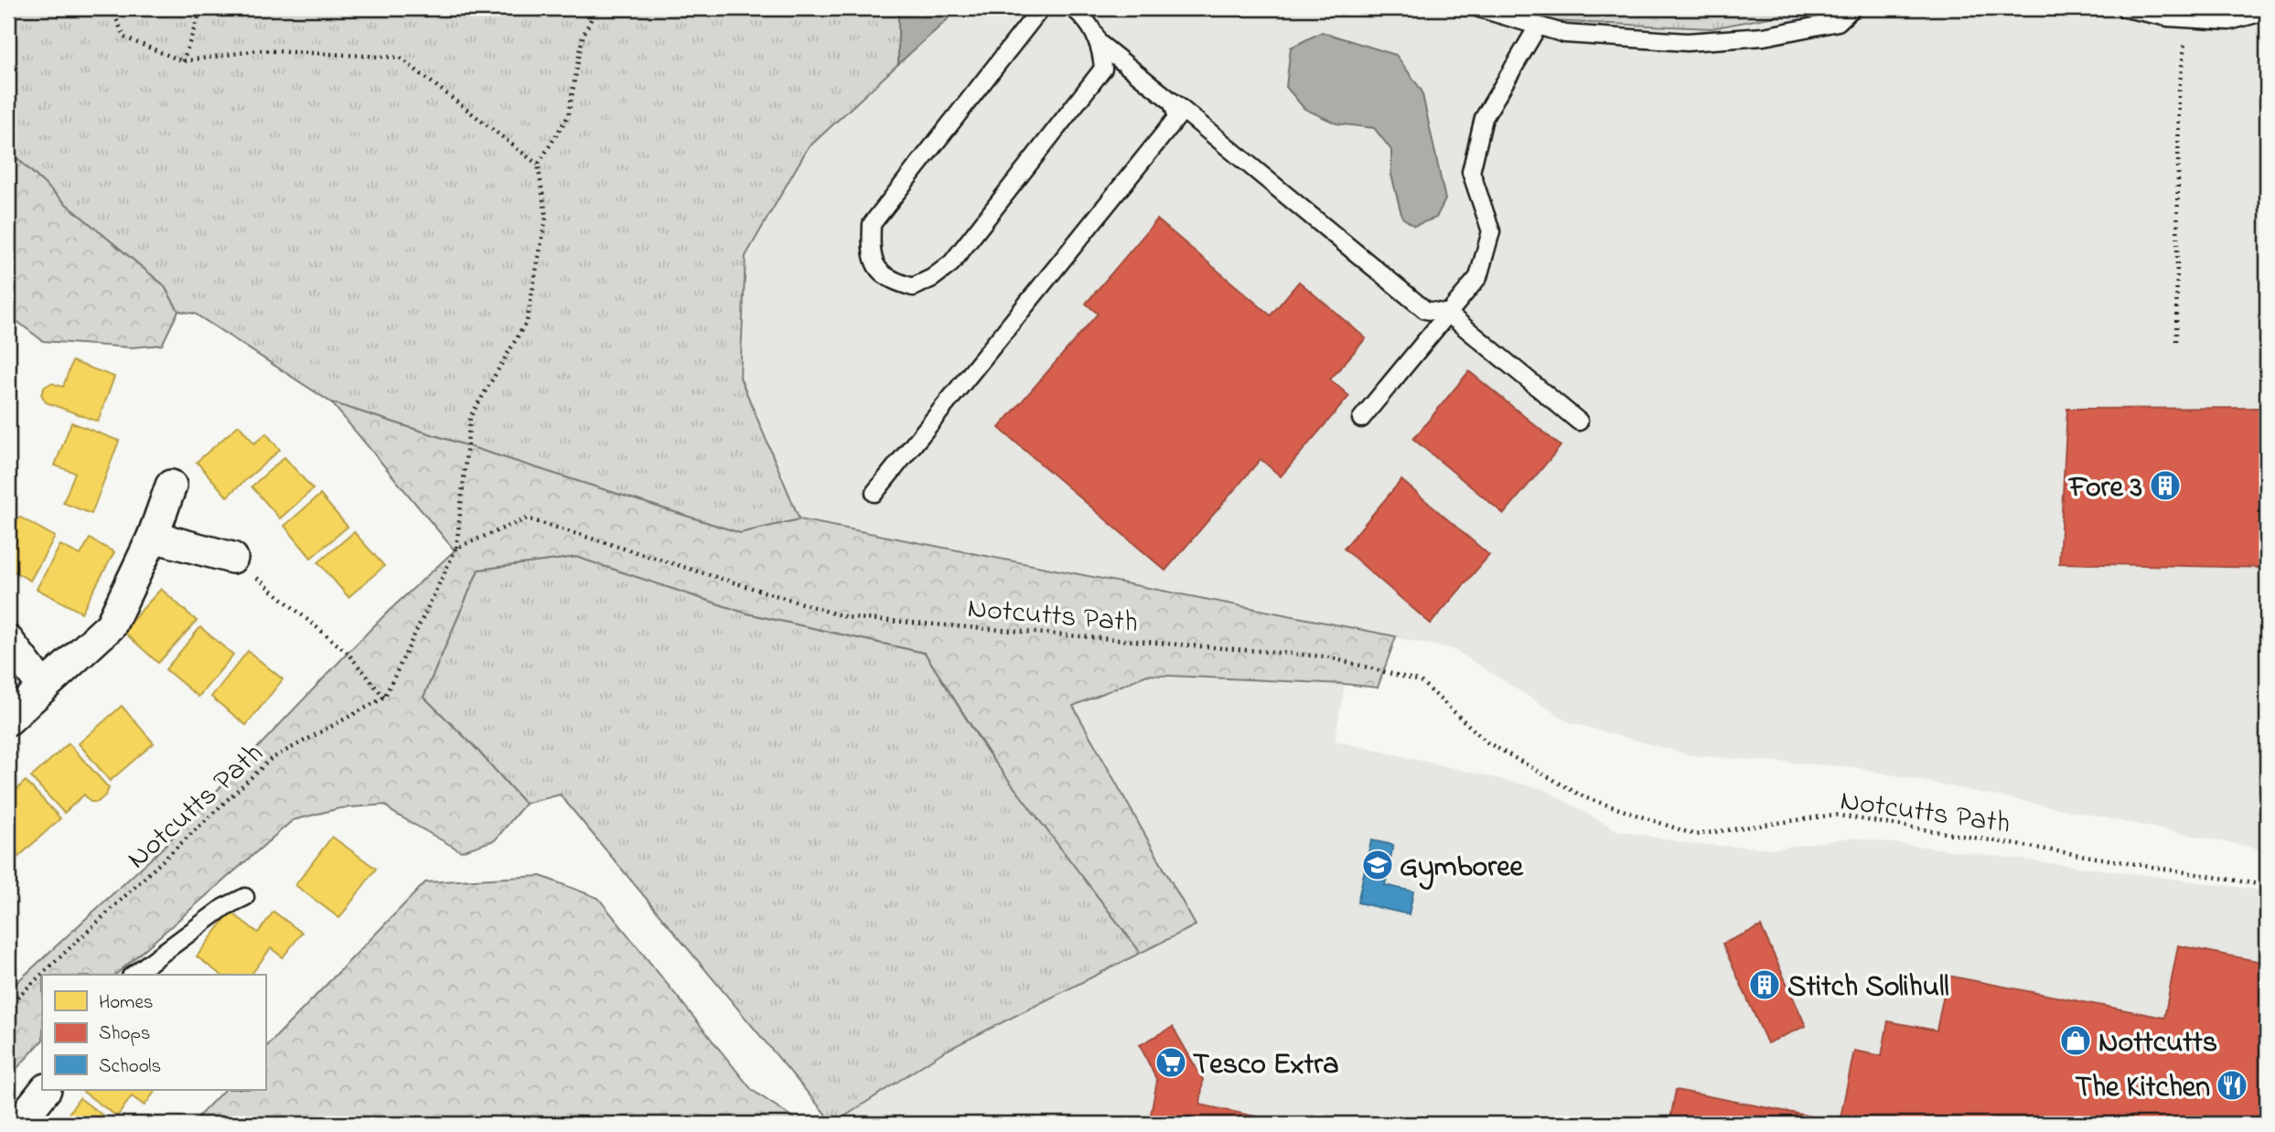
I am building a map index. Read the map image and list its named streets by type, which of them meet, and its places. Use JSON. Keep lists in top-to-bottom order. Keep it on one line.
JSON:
{"streets":{"path":["Notcutts Path"]},"places":{"building":["Fore 3","Stitch Solihull"],"school or university":["Gymboree"],"shop":["Nottcutts"],"supermarket":["Tesco Extra"],"restaurant":["The Kitchen"]},"legend":["Homes","Shops","Schools"]}
